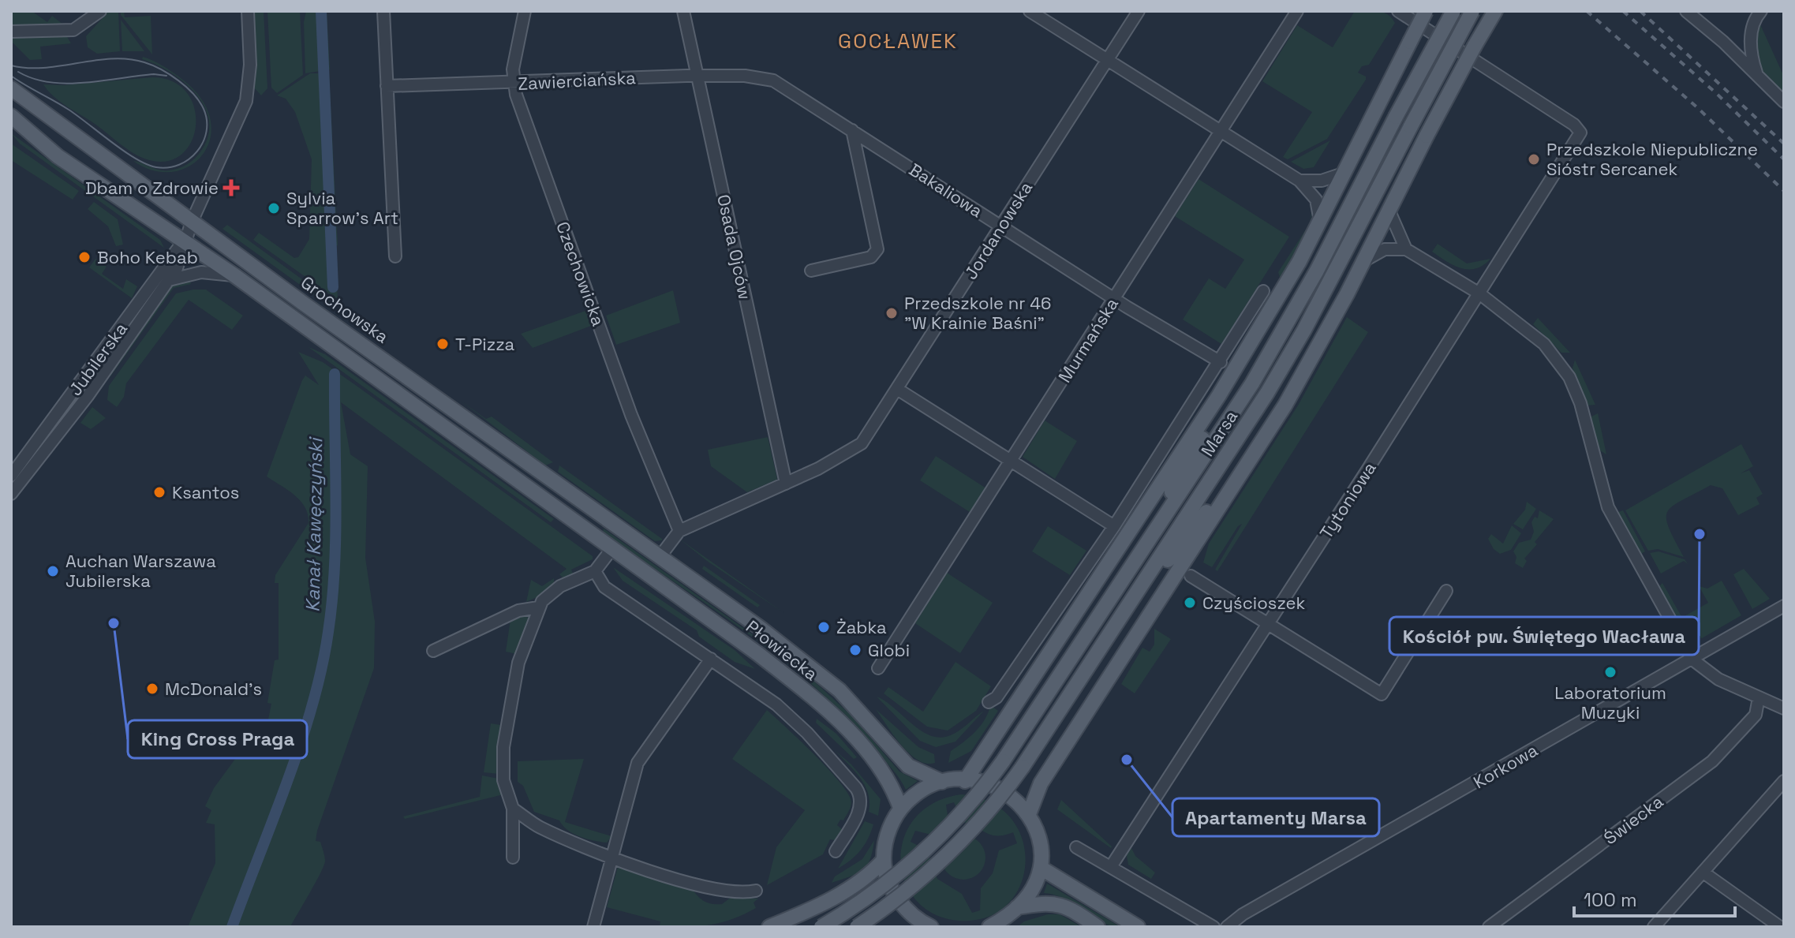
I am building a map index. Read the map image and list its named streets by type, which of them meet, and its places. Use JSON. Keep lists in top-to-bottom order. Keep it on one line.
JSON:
{"streets":{"main road":["Grochowska","Marsa","Płowiecka"],"street":["Zawierciańska","Bakaliowa","Jordanowska","Osada Ojców","Czechowicka","Murmańska","Jubilerska","Tytoniowa","Korkowa","Świecka"]},"crossings":[["Zawierciańska","Bakaliowa"],["Zawierciańska","Osada Ojców"],["Zawierciańska","Czechowicka"],["Bakaliowa","Jordanowska"],["Bakaliowa","Murmańska"],["Jordanowska","Osada Ojców"],["Jordanowska","Czechowicka"],["Jordanowska","Grochowska"],["Jordanowska","Płowiecka"],["Grochowska","Jubilerska"],["Grochowska","Płowiecka"]],"districts":["GOCŁAWEK"],"water":["Kanał Kawęczyński"],"places":{"other":["Przedszkole Niepubliczne Sióstr Sercanek","Sylvia Sparrow's Art","Boho Kebab","Przedszkole nr 46 \"W Krainie Baśni\"","T-Pizza","Ksantos","Kościół pw. Świętego Wacława","Auchan Warszawa Jubilerska","Czyścioszek","King Cross Praga","Żabka","Globi","Laboratorium Muzyki","McDonald's","Apartamenty Marsa"],"health":["Dbam o Zdrowie"]},"scale_bar":"100 m"}
